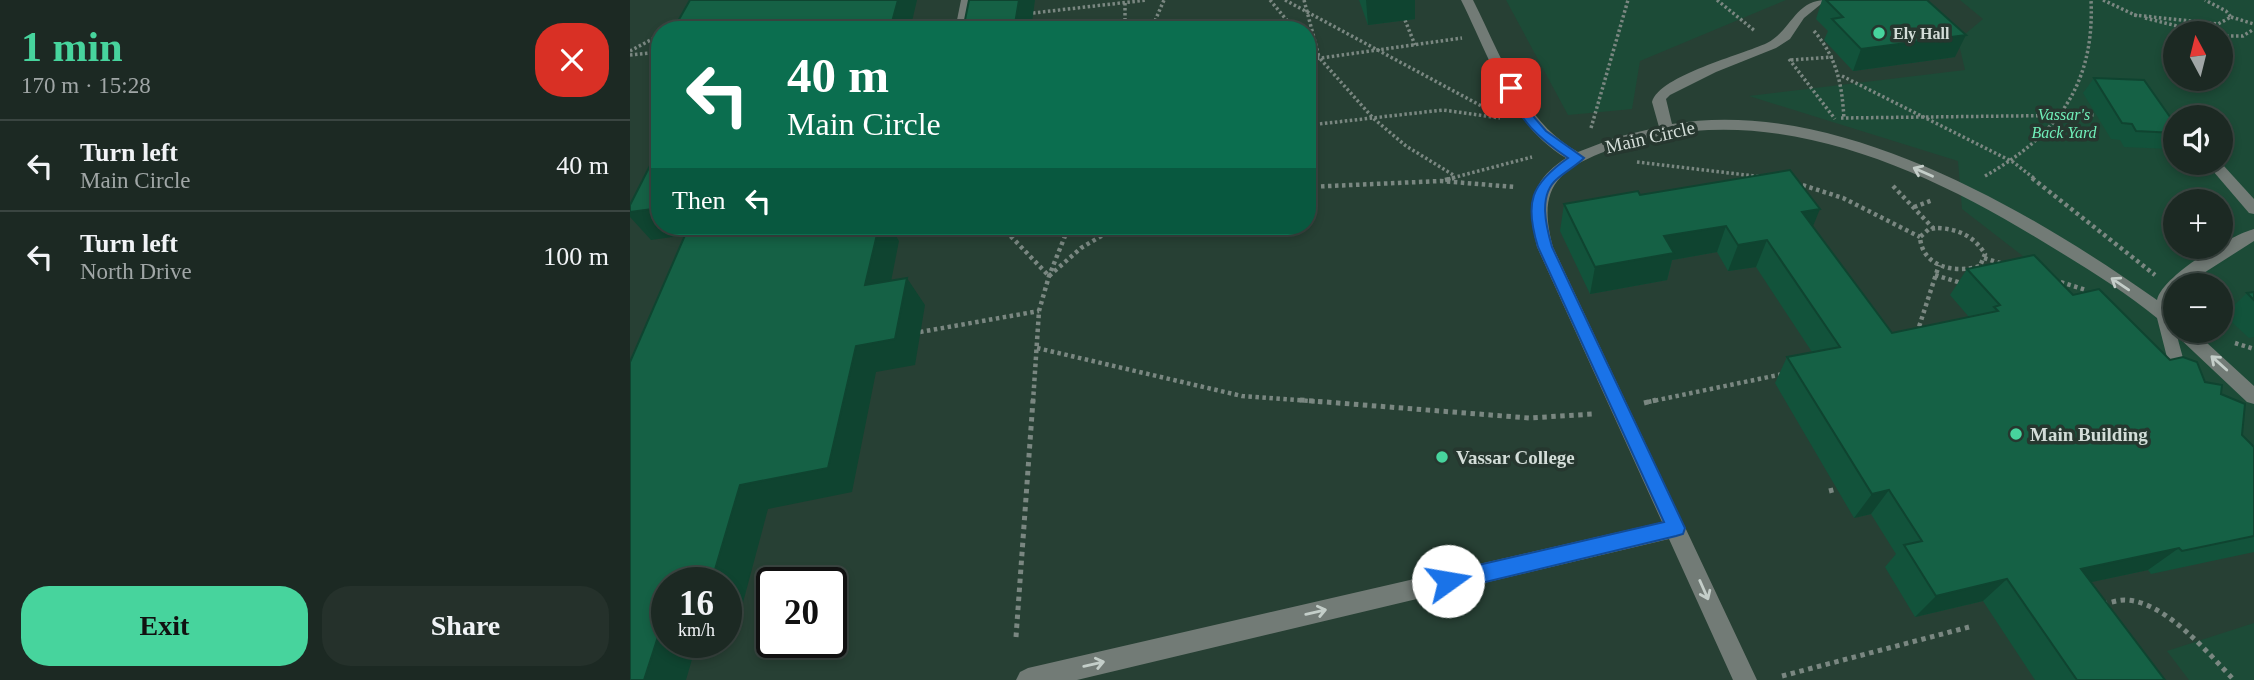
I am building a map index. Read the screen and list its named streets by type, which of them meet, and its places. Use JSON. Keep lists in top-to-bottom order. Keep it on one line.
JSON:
{"streets":{"lane":["Main Circle"]},"parks":["Vassar's Back Yard"],"places":["Ely Hall","Main Building","Vassar College"],"north":"top","page":{"heading":["1 min","170 m · 15:28"],"map_buttons":["+","−"],"turn":["40 m","Main Circle"],"list":[{"name":"Turn left","note":"Main Circle","value":"40 m"},{"name":"Turn left","note":"North Drive","value":"100 m"}],"then":"Then","speed":"16 km/h","limit":"20","buttons":["Exit","Share"]}}
